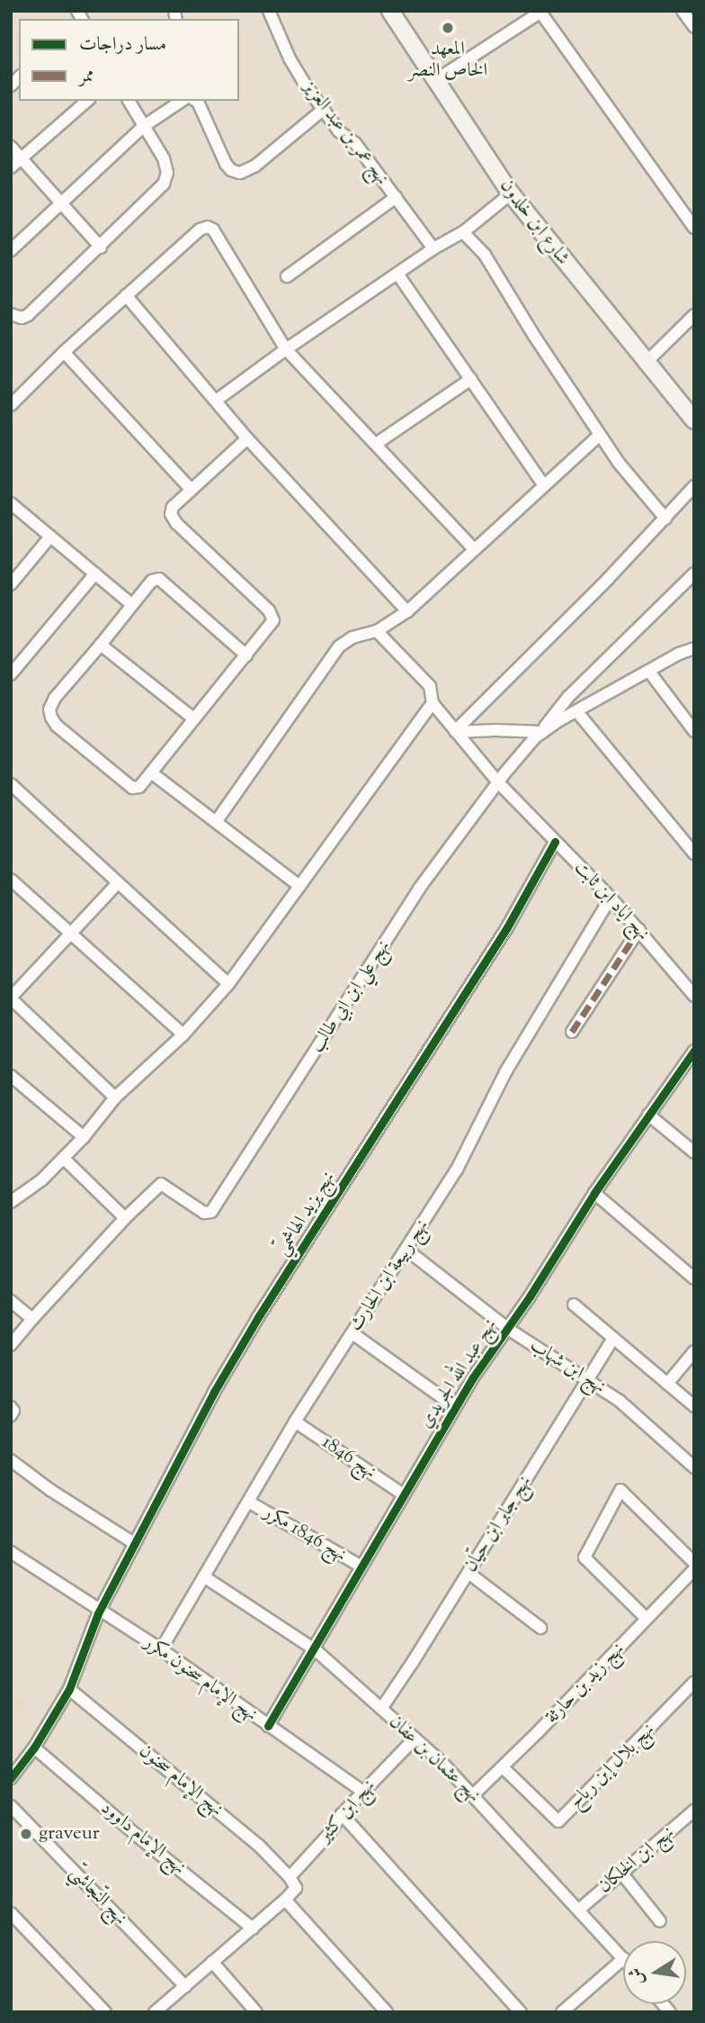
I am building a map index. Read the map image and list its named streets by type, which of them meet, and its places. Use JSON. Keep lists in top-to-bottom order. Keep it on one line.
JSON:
{"streets":{"street":["نهج عمر بن عبد العزيز","شارع ابن خلدون","نهج اياد ابن ثابت","نهج علي ابن ابي طالب","نهج يزيد الهاشميّ","نهج ربيعة ابن الحارث","نهج ابن شهاب","نهج عبد الله الجريدي","نهج 1846","نهج جابر ابن حيّان","نهج 1846 مكرر","نهج الإمام سحنون مكرر","نهج زيد بن حارثة","نهج عثمان بن عفان","نهج بلال إبن رباح","نهج الإمام سحنون","نهج ابن كثير","نهج الإمام داوود","نهج ابن الخلكان","نهج النّجاشيّ"]},"crossings":[["نهج اياد ابن ثابت","نهج علي ابن ابي طالب"],["نهج اياد ابن ثابت","نهج يزيد الهاشميّ"],["نهج اياد ابن ثابت","نهج ربيعة ابن الحارث"],["نهج يزيد الهاشميّ","نهج الإمام سحنون مكرر"],["نهج يزيد الهاشميّ","نهج الإمام سحنون"],["نهج يزيد الهاشميّ","نهج الإمام داوود"],["نهج ربيعة ابن الحارث","نهج ابن شهاب"],["نهج ربيعة ابن الحارث","نهج 1846"],["نهج ربيعة ابن الحارث","نهج 1846 مكرر"],["نهج ربيعة ابن الحارث","نهج الإمام سحنون مكرر"],["نهج ربيعة ابن الحارث","نهج عثمان بن عفان"],["نهج ابن شهاب","نهج عبد الله الجريدي"],["نهج ابن شهاب","نهج جابر ابن حيّان"],["نهج عبد الله الجريدي","نهج 1846"],["نهج عبد الله الجريدي","نهج 1846 مكرر"],["نهج عبد الله الجريدي","نهج الإمام سحنون مكرر"],["نهج عبد الله الجريدي","نهج عثمان بن عفان"],["نهج جابر ابن حيّان","نهج عثمان بن عفان"],["نهج الإمام سحنون مكرر","نهج ابن كثير"],["نهج زيد بن حارثة","نهج عثمان بن عفان"],["نهج زيد بن حارثة","نهج بلال إبن رباح"],["نهج عثمان بن عفان","نهج ابن كثير"],["نهج عثمان بن عفان","نهج ابن الخلكان"],["نهج الإمام سحنون","نهج ابن كثير"],["نهج ابن كثير","نهج الإمام داوود"],["نهج ابن كثير","نهج النّجاشيّ"]],"places":["المعهد الخاص النصر","graveur"],"legend":["مسار دراجات","ممر"],"north":"left"}
